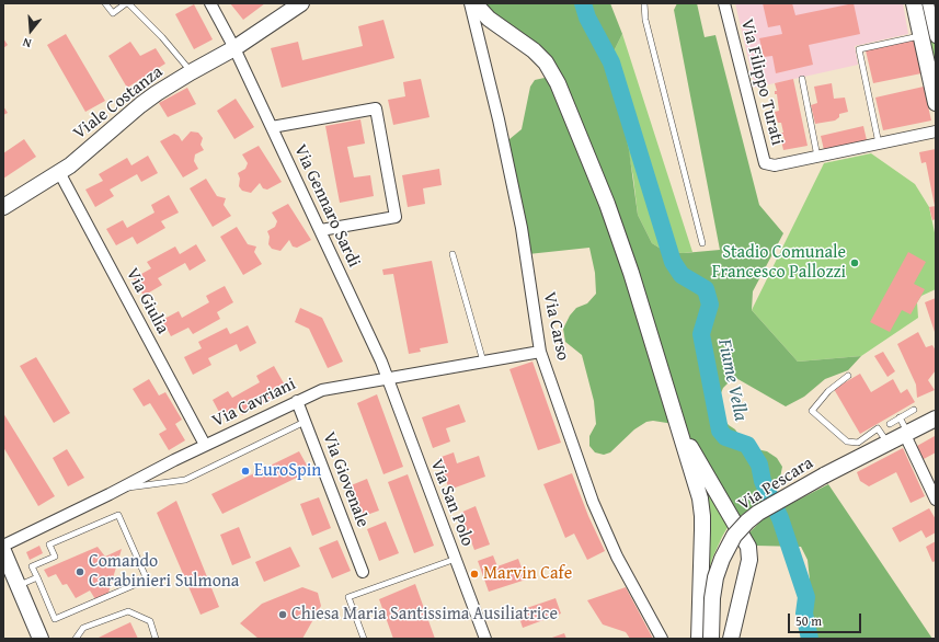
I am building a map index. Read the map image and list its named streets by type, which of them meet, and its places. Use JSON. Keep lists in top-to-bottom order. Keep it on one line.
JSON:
{"streets":{"street":["Via Filippo Turati","Viale Costanza","Via Gennaro Sardi","Via Giulia","Via Carso","Via Cavriani","Via Giovenale","Via Pescara","Via San Polo"]},"crossings":[["Viale Costanza","Via Gennaro Sardi"],["Viale Costanza","Via Giulia"],["Via Gennaro Sardi","Via Cavriani"],["Via Gennaro Sardi","Via San Polo"],["Via Giulia","Via Cavriani"],["Via Carso","Via Cavriani"],["Via Cavriani","Via Giovenale"],["Via Cavriani","Via San Polo"]],"water":["Fiume Vella"],"places":["Stadio Comunale Francesco Pallozzi","EuroSpin","Comando Carabinieri Sulmona","Marvin Cafe","Chiesa Maria Santissima Ausiliatrice"],"scale_bar":"50 m","north":"bottom"}
